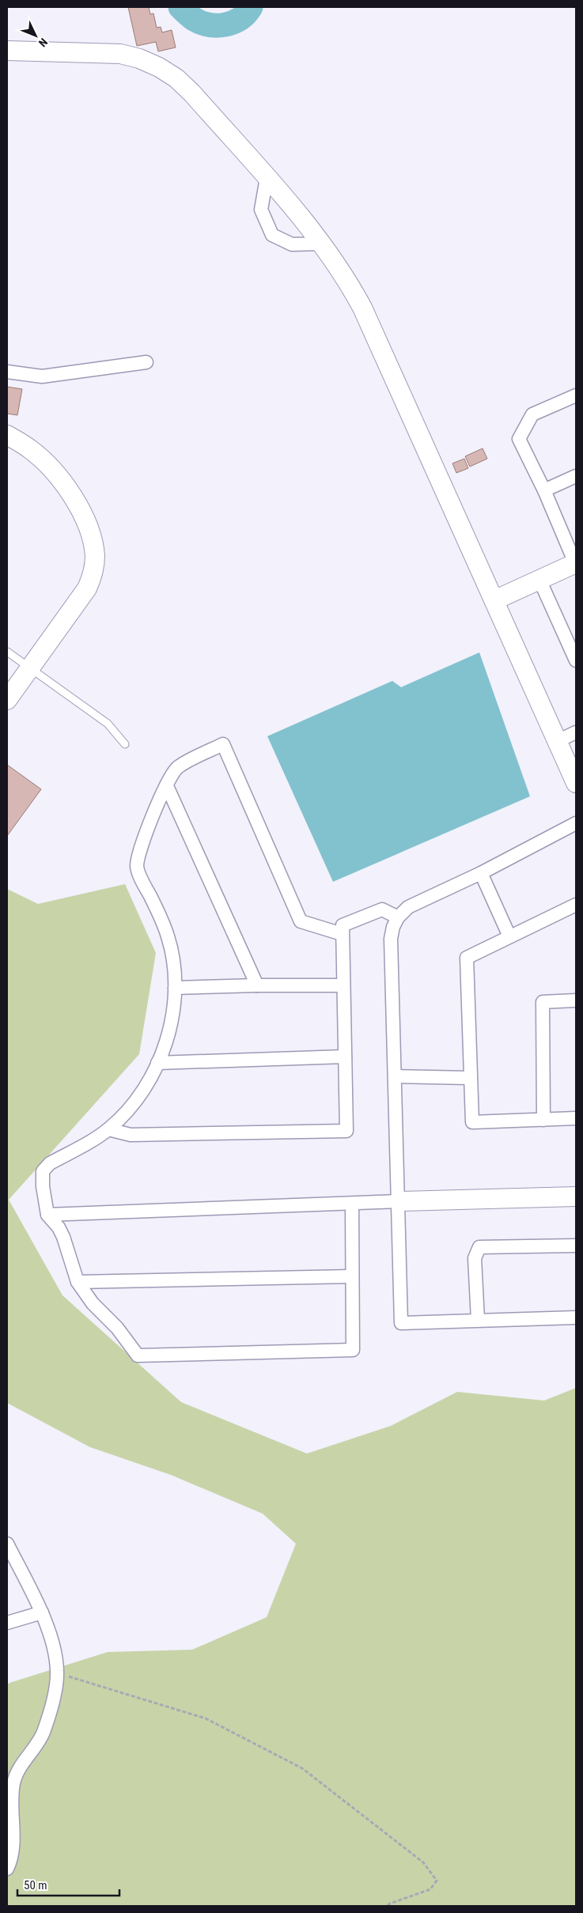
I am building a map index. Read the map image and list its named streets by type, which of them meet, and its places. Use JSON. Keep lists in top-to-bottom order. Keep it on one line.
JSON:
{"scale_bar":"50 m","north":"bottom right"}
